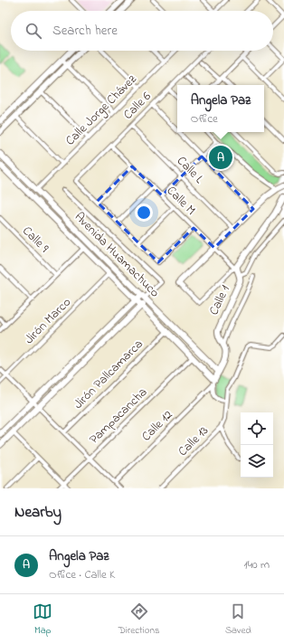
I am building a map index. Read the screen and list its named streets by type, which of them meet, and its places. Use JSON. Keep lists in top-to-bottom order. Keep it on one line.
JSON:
{"streets":{"street":["Calle 6","Calle Jorge Chávez","Calle L","Calle M","Calle 9","Avenida Huamachuco","Calle 1","Jirón Marco","Jirón Pallcamarca","Pampacancha","Calle 12","Calle 13"]},"crossings":[["Calle 6","Calle Jorge Chávez"],["Calle 6","Calle L"],["Calle 6","Calle M"],["Calle Jorge Chávez","Avenida Huamachuco"],["Calle M","Calle 1"],["Avenida Huamachuco","Calle 1"],["Avenida Huamachuco","Jirón Marco"],["Avenida Huamachuco","Jirón Pallcamarca"],["Avenida Huamachuco","Pampacancha"],["Avenida Huamachuco","Calle 12"],["Calle 1","Calle 12"]],"page":{"search":"Search here","popup":["Angela Paz","Office"],"pins":"A","heading":"Nearby","list":[{"mark":"A","name":"Angela Paz","note":"Office · Calle K","value":"140 m"}],"nav":["Map","Directions","Saved"]}}
